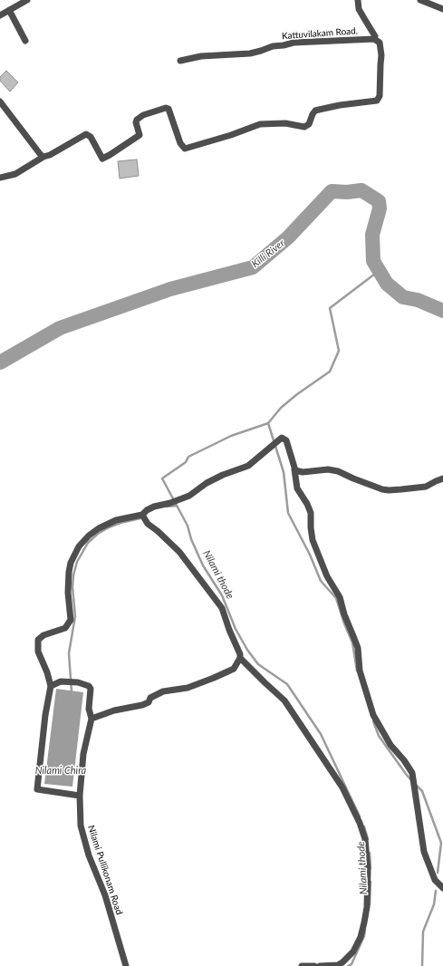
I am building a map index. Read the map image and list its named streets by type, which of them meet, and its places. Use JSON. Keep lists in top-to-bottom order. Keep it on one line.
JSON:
{"streets":{"street":["Kattuvilakam Road.","Nilami Pullikonam Road"]},"water":["Killi River","Nilami thode","Nilami Chira"]}
